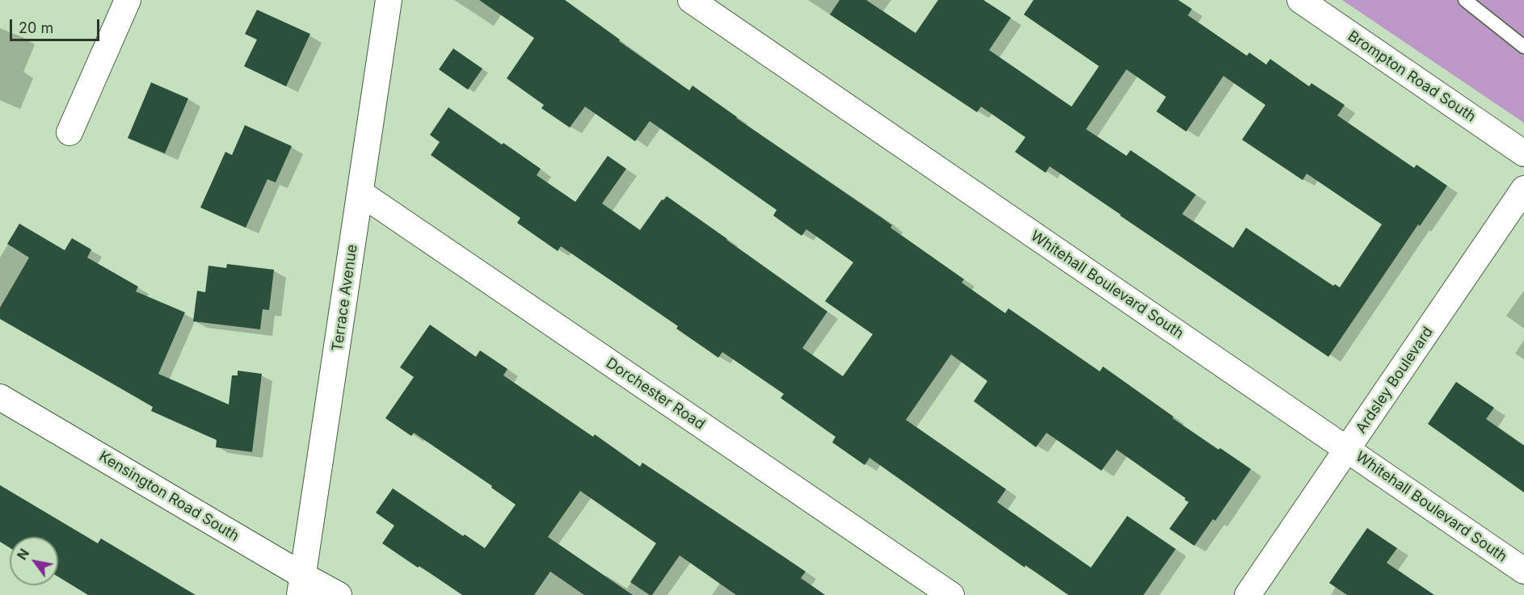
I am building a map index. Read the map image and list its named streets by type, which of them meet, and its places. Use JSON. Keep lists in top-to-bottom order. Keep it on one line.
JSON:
{"streets":{"street":["Brompton Road South","Whitehall Boulevard South","Terrace Avenue","Ardsley Boulevard","Dorchester Road","Kensington Road South"]},"crossings":[["Whitehall Boulevard South","Ardsley Boulevard"],["Terrace Avenue","Dorchester Road"],["Terrace Avenue","Kensington Road South"]],"scale_bar":"20 m","north":"top left"}
